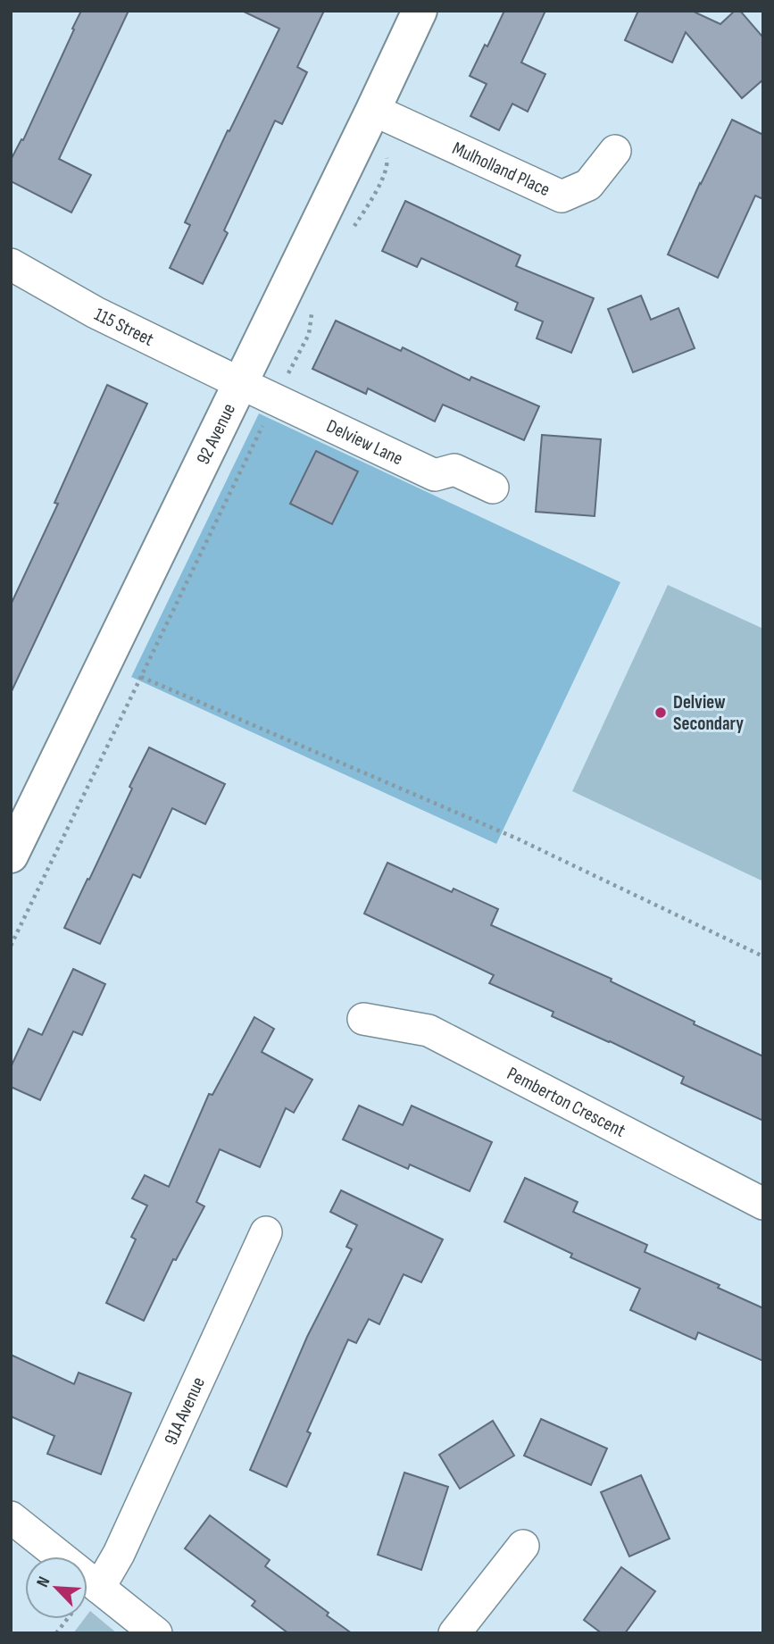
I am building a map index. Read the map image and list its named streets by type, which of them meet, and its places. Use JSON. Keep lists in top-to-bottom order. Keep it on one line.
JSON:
{"streets":{"street":["Mulholland Place","115 Street","92 Avenue","Delview Lane","Pemberton Crescent","91A Avenue"]},"crossings":[["Mulholland Place","92 Avenue"],["115 Street","92 Avenue"],["115 Street","Delview Lane"],["92 Avenue","Delview Lane"]],"places":["Delview Secondary"],"north":"top left"}
